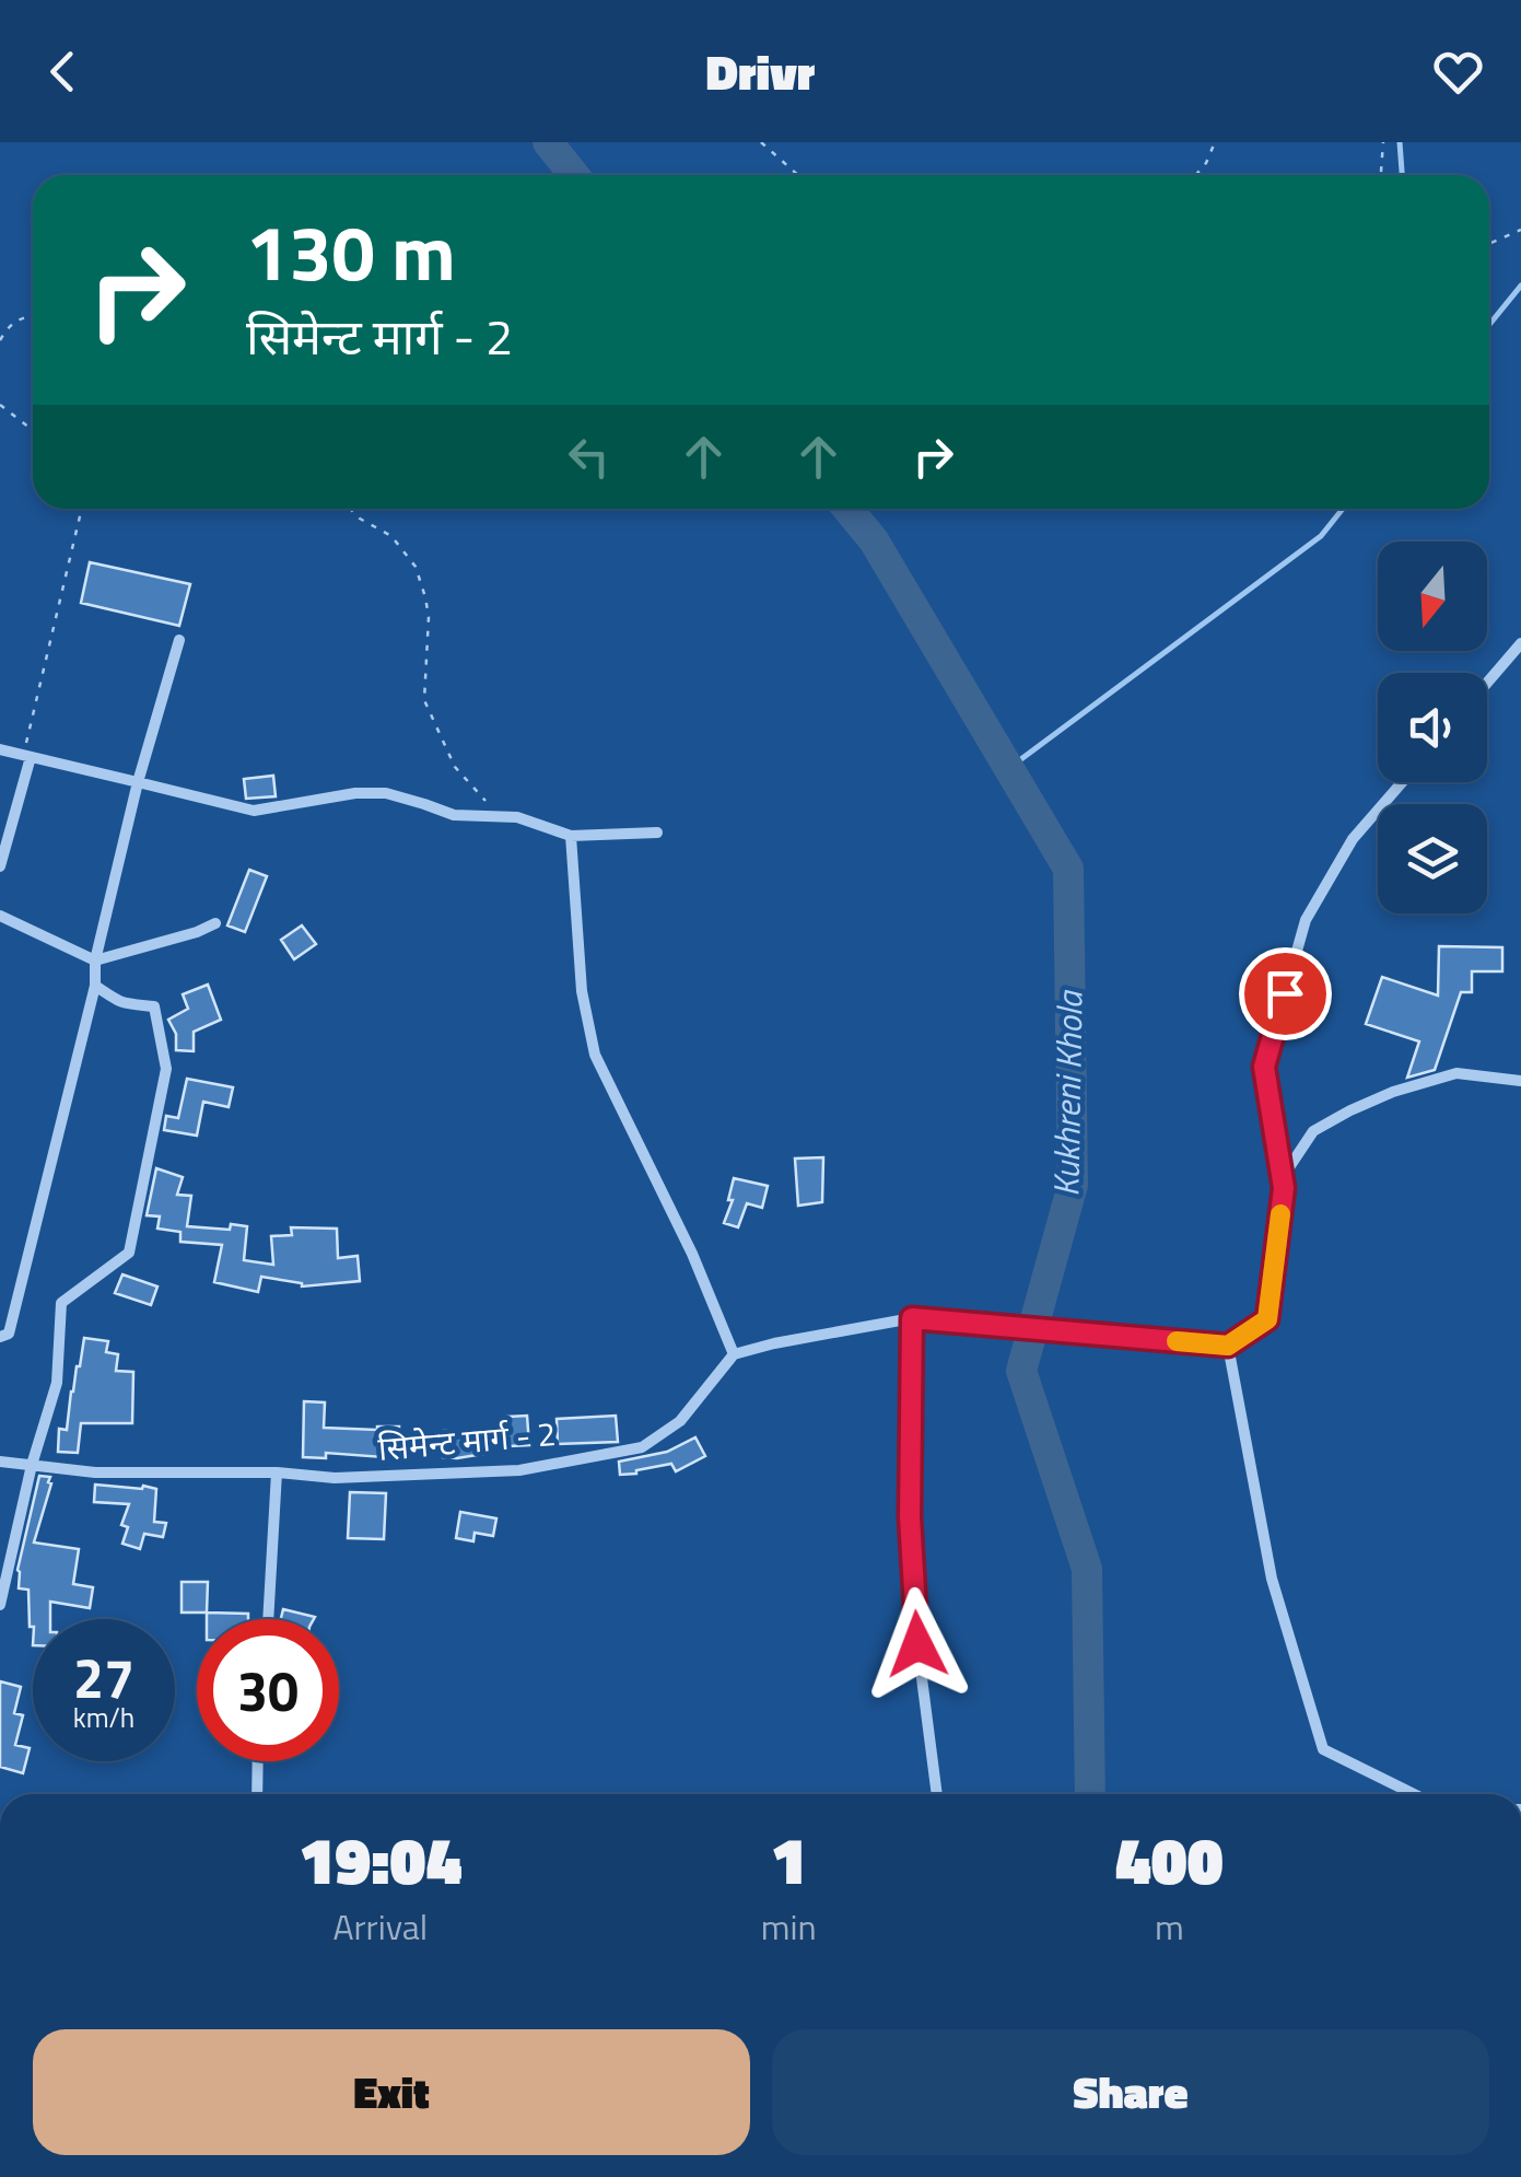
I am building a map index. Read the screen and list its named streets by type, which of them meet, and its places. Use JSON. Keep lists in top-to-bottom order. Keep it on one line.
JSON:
{"streets":{"street":["सिमेन्ट मार्ग - 2"]},"water":["Kukhreni Khola"],"north":"bottom","page":{"header":"Drivr","turn":["130 m","सिमेन्ट मार्ग - 2"],"speed":"27 km/h","limit":"30","eta":["19:04","Arrival","1","min","400","m"],"buttons":["Exit","Share"]}}
